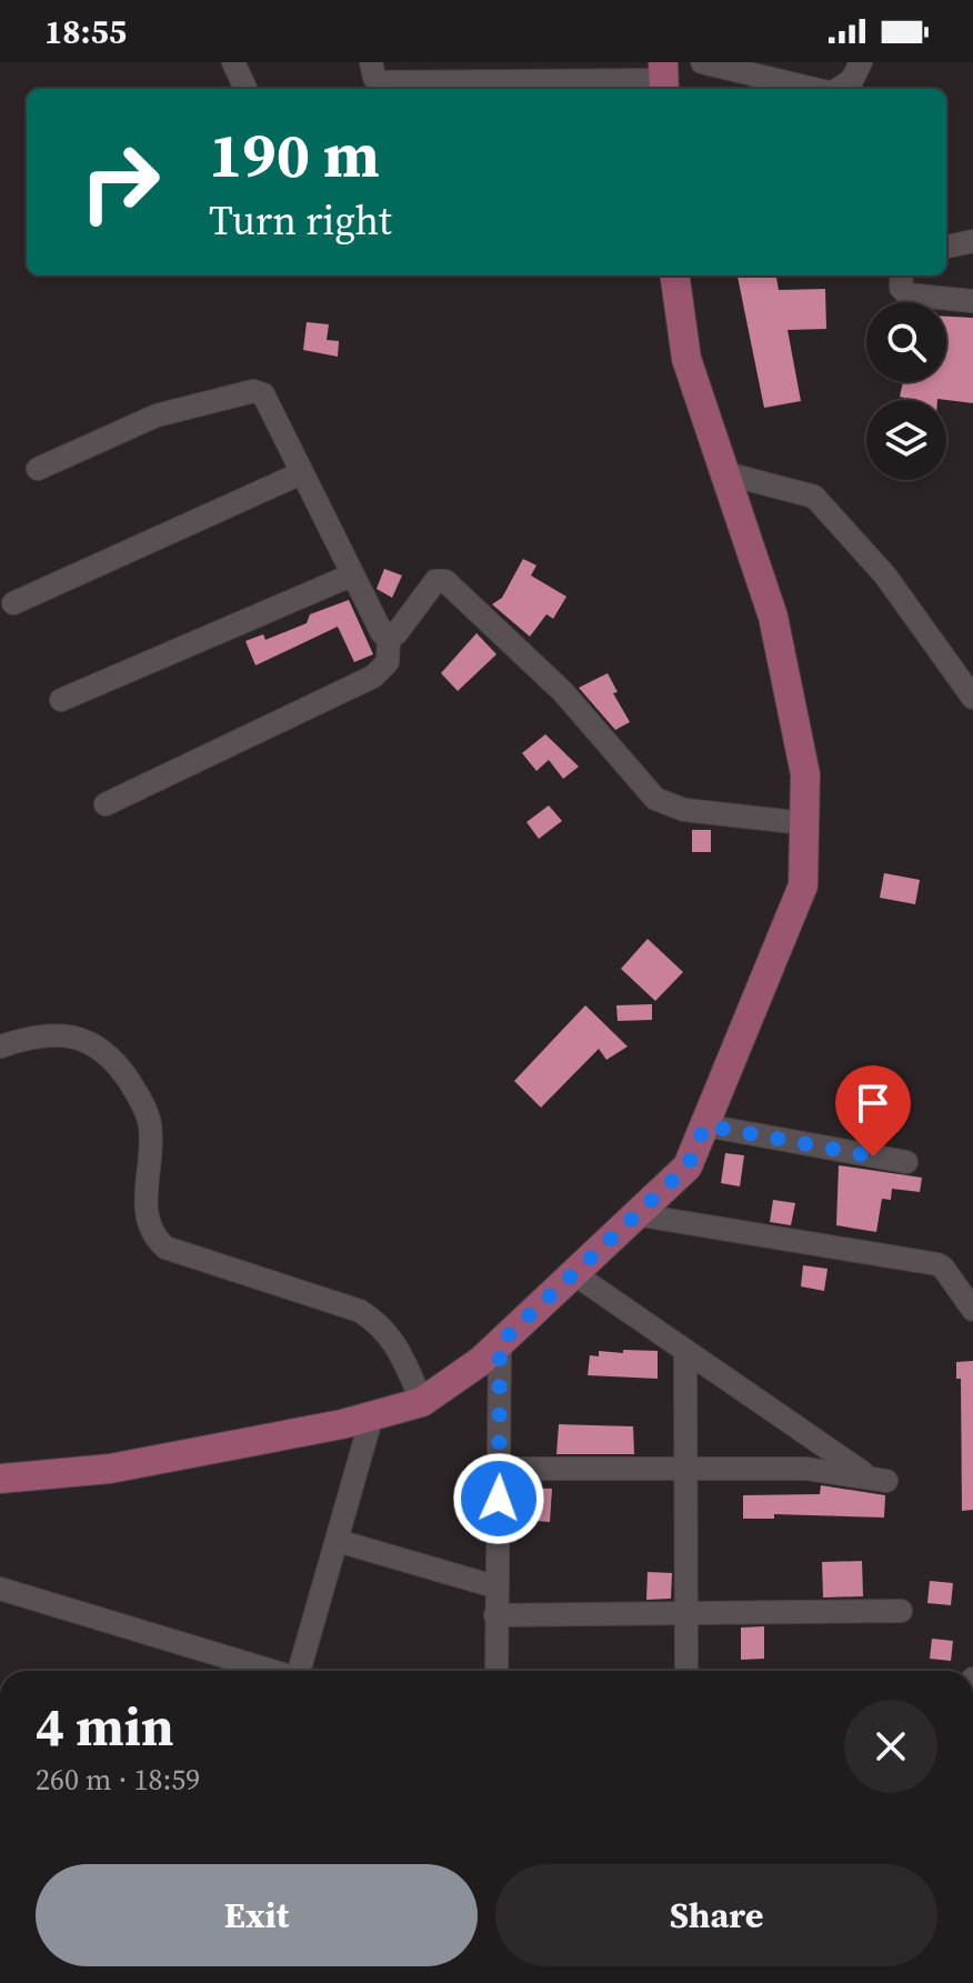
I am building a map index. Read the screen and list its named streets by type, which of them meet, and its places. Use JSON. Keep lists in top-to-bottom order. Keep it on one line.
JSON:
{"page":{"status":"18:55","turn":["190 m","Turn right"],"heading":["4 min","260 m · 18:59"],"buttons":["Exit","Share"]}}
